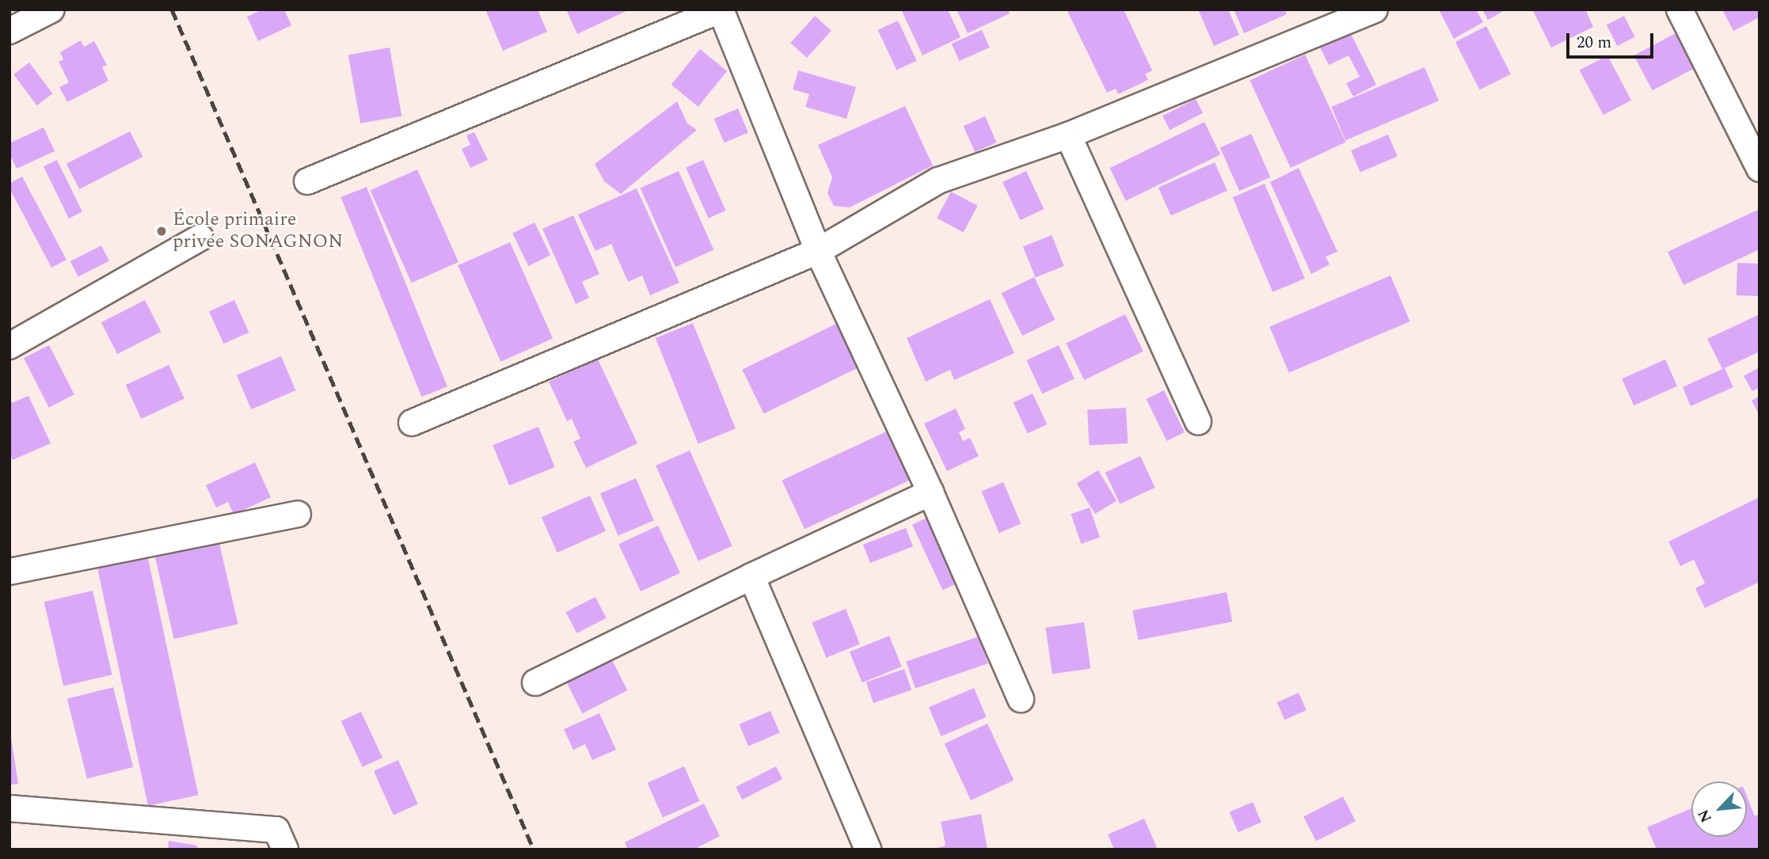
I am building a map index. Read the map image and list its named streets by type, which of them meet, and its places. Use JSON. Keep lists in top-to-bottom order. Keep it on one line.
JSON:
{"places":["École primaire privée SONAGNON"],"scale_bar":"20 m","north":"bottom left"}
